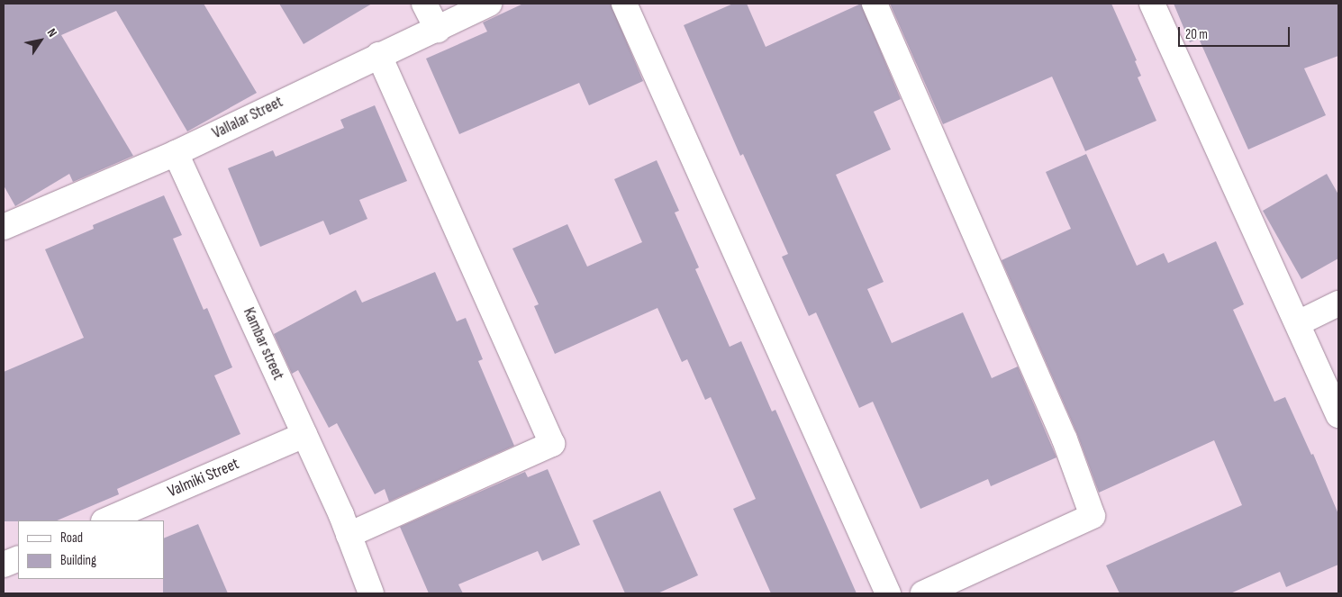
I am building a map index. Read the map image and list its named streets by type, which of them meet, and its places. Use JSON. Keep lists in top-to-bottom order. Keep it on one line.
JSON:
{"streets":{"street":["Vallalar Street","Kambar street","Valmiki Street"]},"crossings":[["Vallalar Street","Kambar street"],["Kambar street","Valmiki Street"]],"legend":["Road","Building"],"scale_bar":"20 m","north":"top right"}
